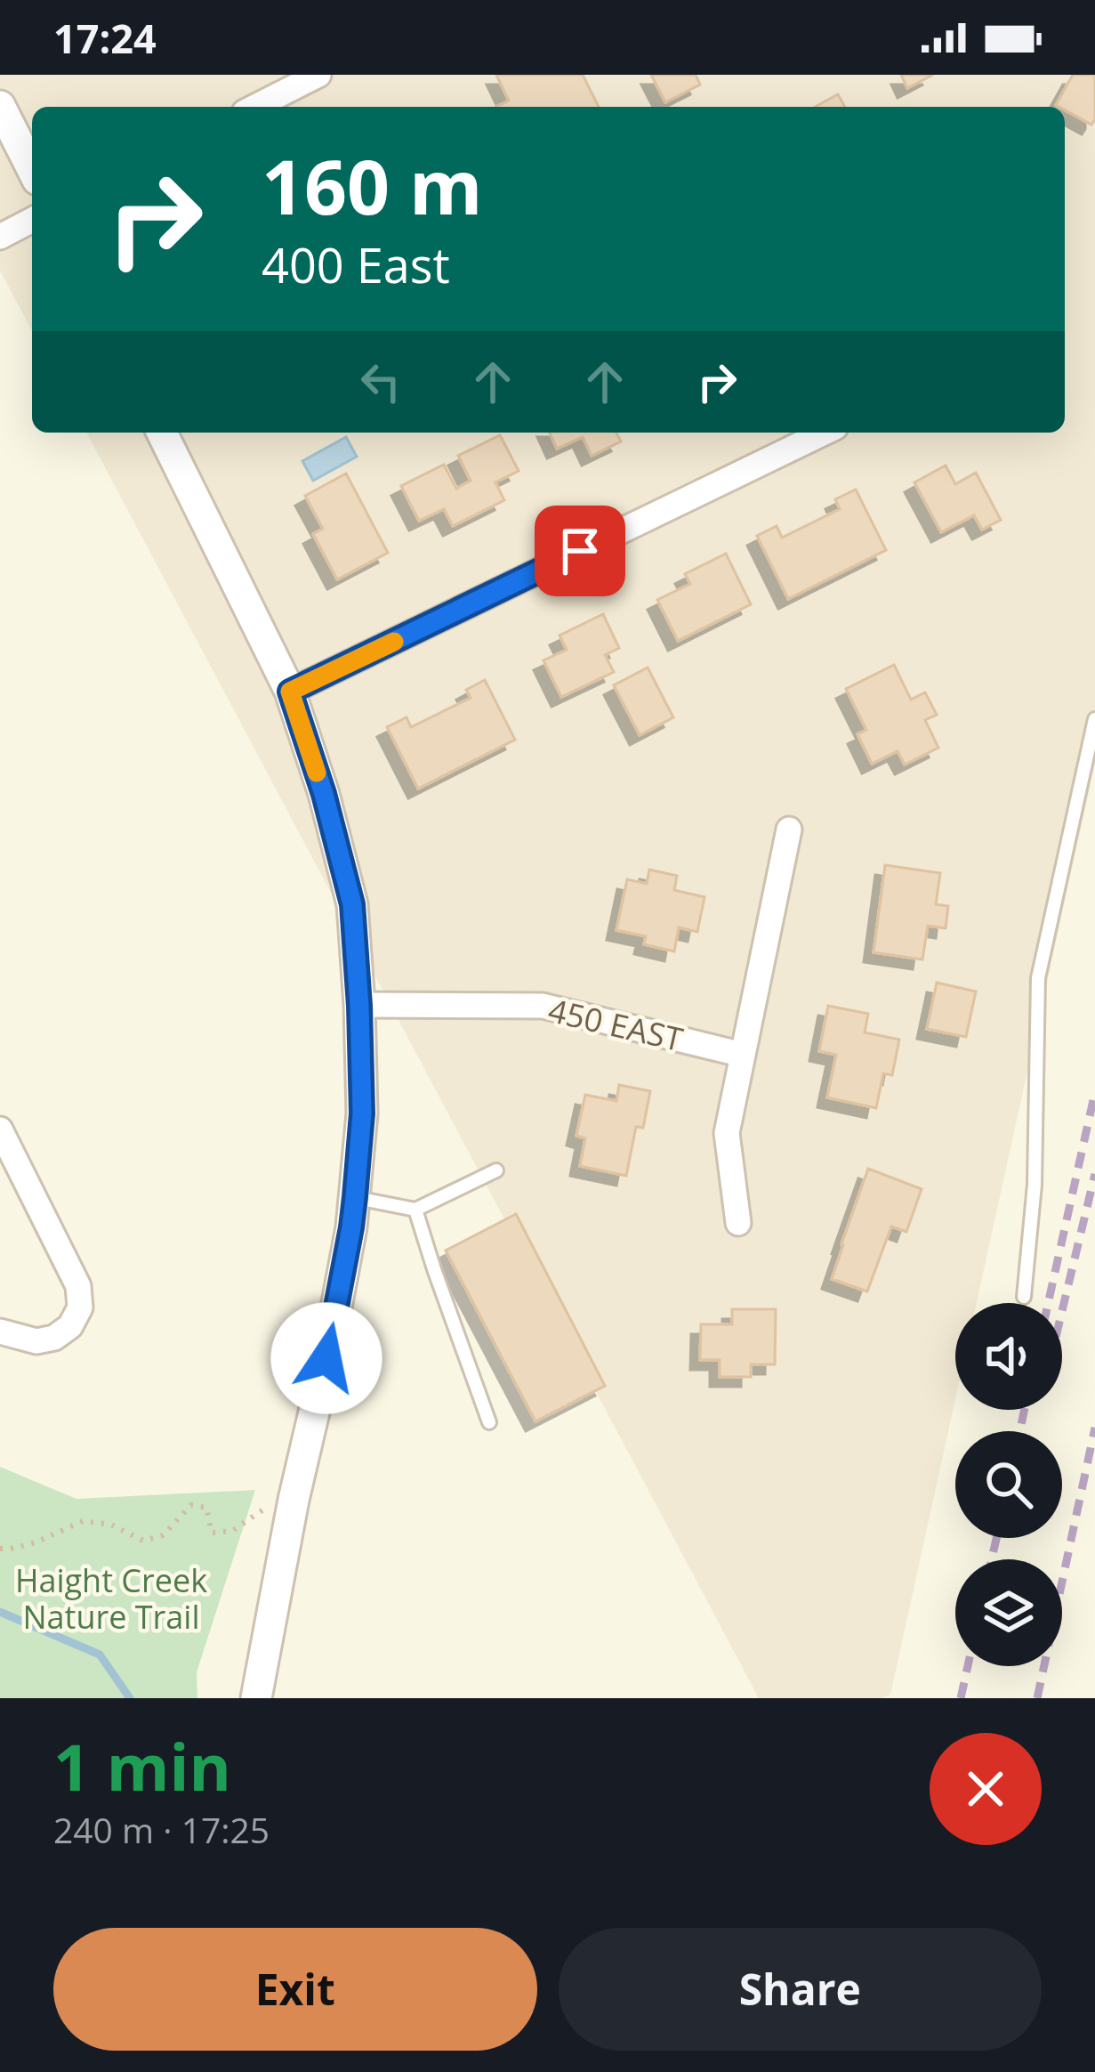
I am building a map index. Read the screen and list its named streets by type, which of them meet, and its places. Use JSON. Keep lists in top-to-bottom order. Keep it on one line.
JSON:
{"streets":{"street":["450 EAST"]},"parks":["Haight Creek Nature Trail"],"page":{"status":"17:24","turn":["160 m","400 East"],"heading":["1 min","240 m · 17:25"],"buttons":["Exit","Share"]}}
